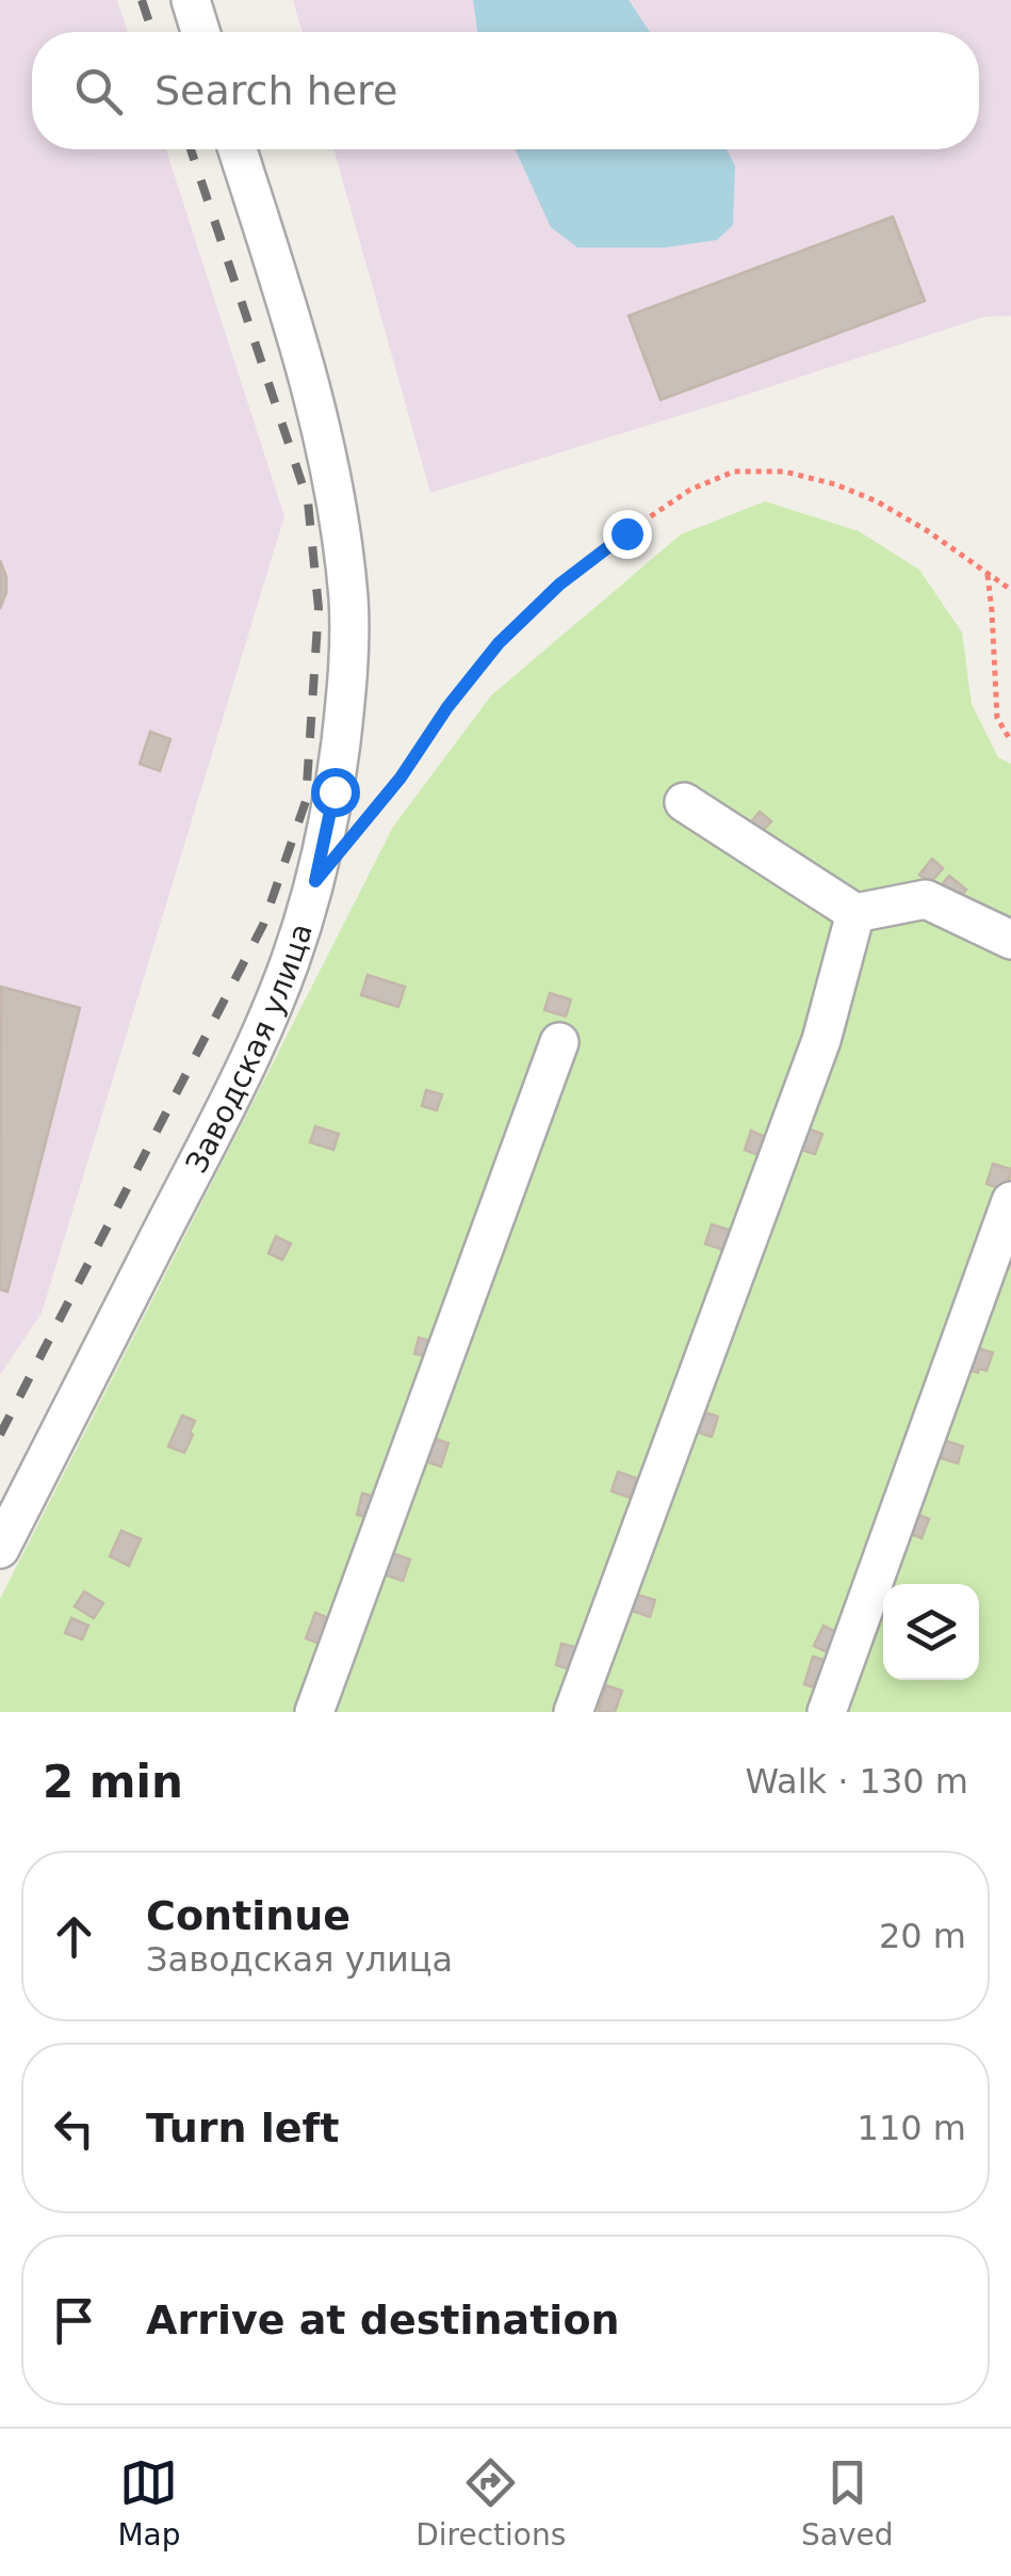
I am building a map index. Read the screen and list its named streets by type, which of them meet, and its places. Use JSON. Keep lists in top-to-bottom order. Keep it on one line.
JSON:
{"streets":{"street":["Заводская улица"]},"page":{"search":"Search here","heading":["2 min","Walk · 130 m"],"list":[["Continue","Заводская улица","20 m"],["Turn left","110 m"],"Arrive at destination"],"nav":["Map","Directions","Saved"]}}
